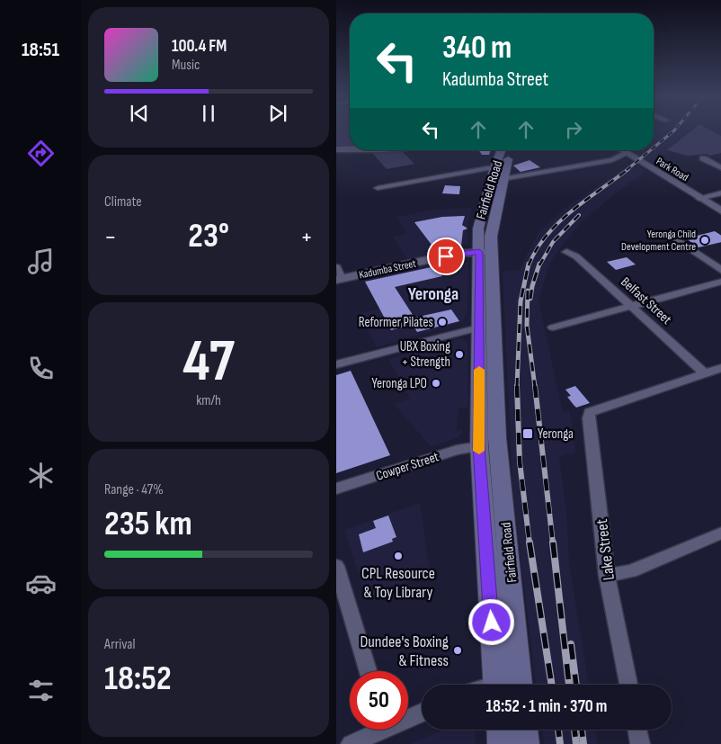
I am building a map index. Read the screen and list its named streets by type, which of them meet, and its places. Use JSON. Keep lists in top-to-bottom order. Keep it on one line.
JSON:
{"streets":{"main road":["Fairfield Road"],"street":["Park Road","Kadumba Street","Belfast Street","Cowper Street","Lake Street"]},"crossings":[["Fairfield Road","Kadumba Street"],["Fairfield Road","Cowper Street"],["Belfast Street","Lake Street"]],"districts":["Yeronga"],"places":{"other":["Yeronga Child Development Centre","Reformer Pilates","UBX Boxing + Strength","Yeronga LPO","CPL Resource & Toy Library","Dundee's Boxing & Fitness"],"transit":["Yeronga"]},"page":{"tabs":"18:51","turn":["340 m","Kadumba Street"],"song":["100.4 FM","Music"],"tile":["Climate",["47","km/h"],["Range · 47%","235 km"],["Arrival","18:52"]],"heat":["−","23°","+"],"limit":"50","trip":"18:52 · 1 min · 370 m"}}
